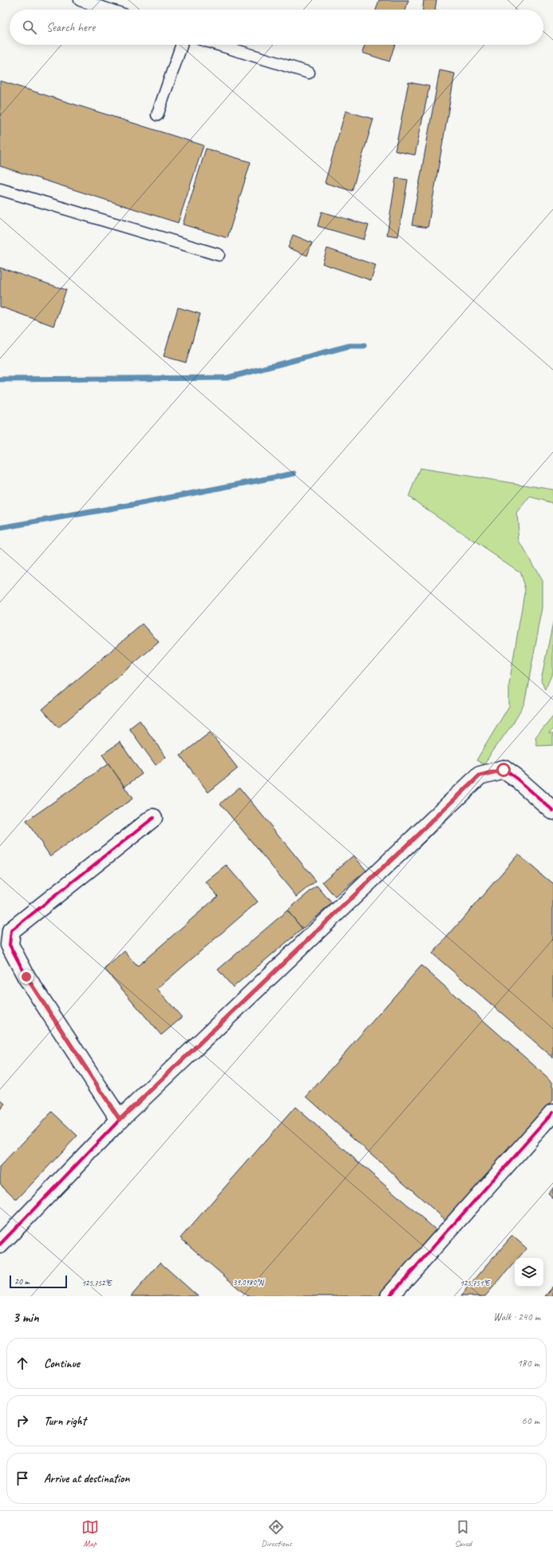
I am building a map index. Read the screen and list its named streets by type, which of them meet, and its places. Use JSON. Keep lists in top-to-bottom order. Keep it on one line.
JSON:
{"scale_bar":"20 m","page":{"search":"Search here","scale":"20 m","heading":["3 min","Walk · 240 m"],"list":[["Continue","180 m"],["Turn right","60 m"],"Arrive at destination"],"nav":["Map","Directions","Saved"]},"coordinates":["39.0980°N","125.752°E","125.751°E"]}
